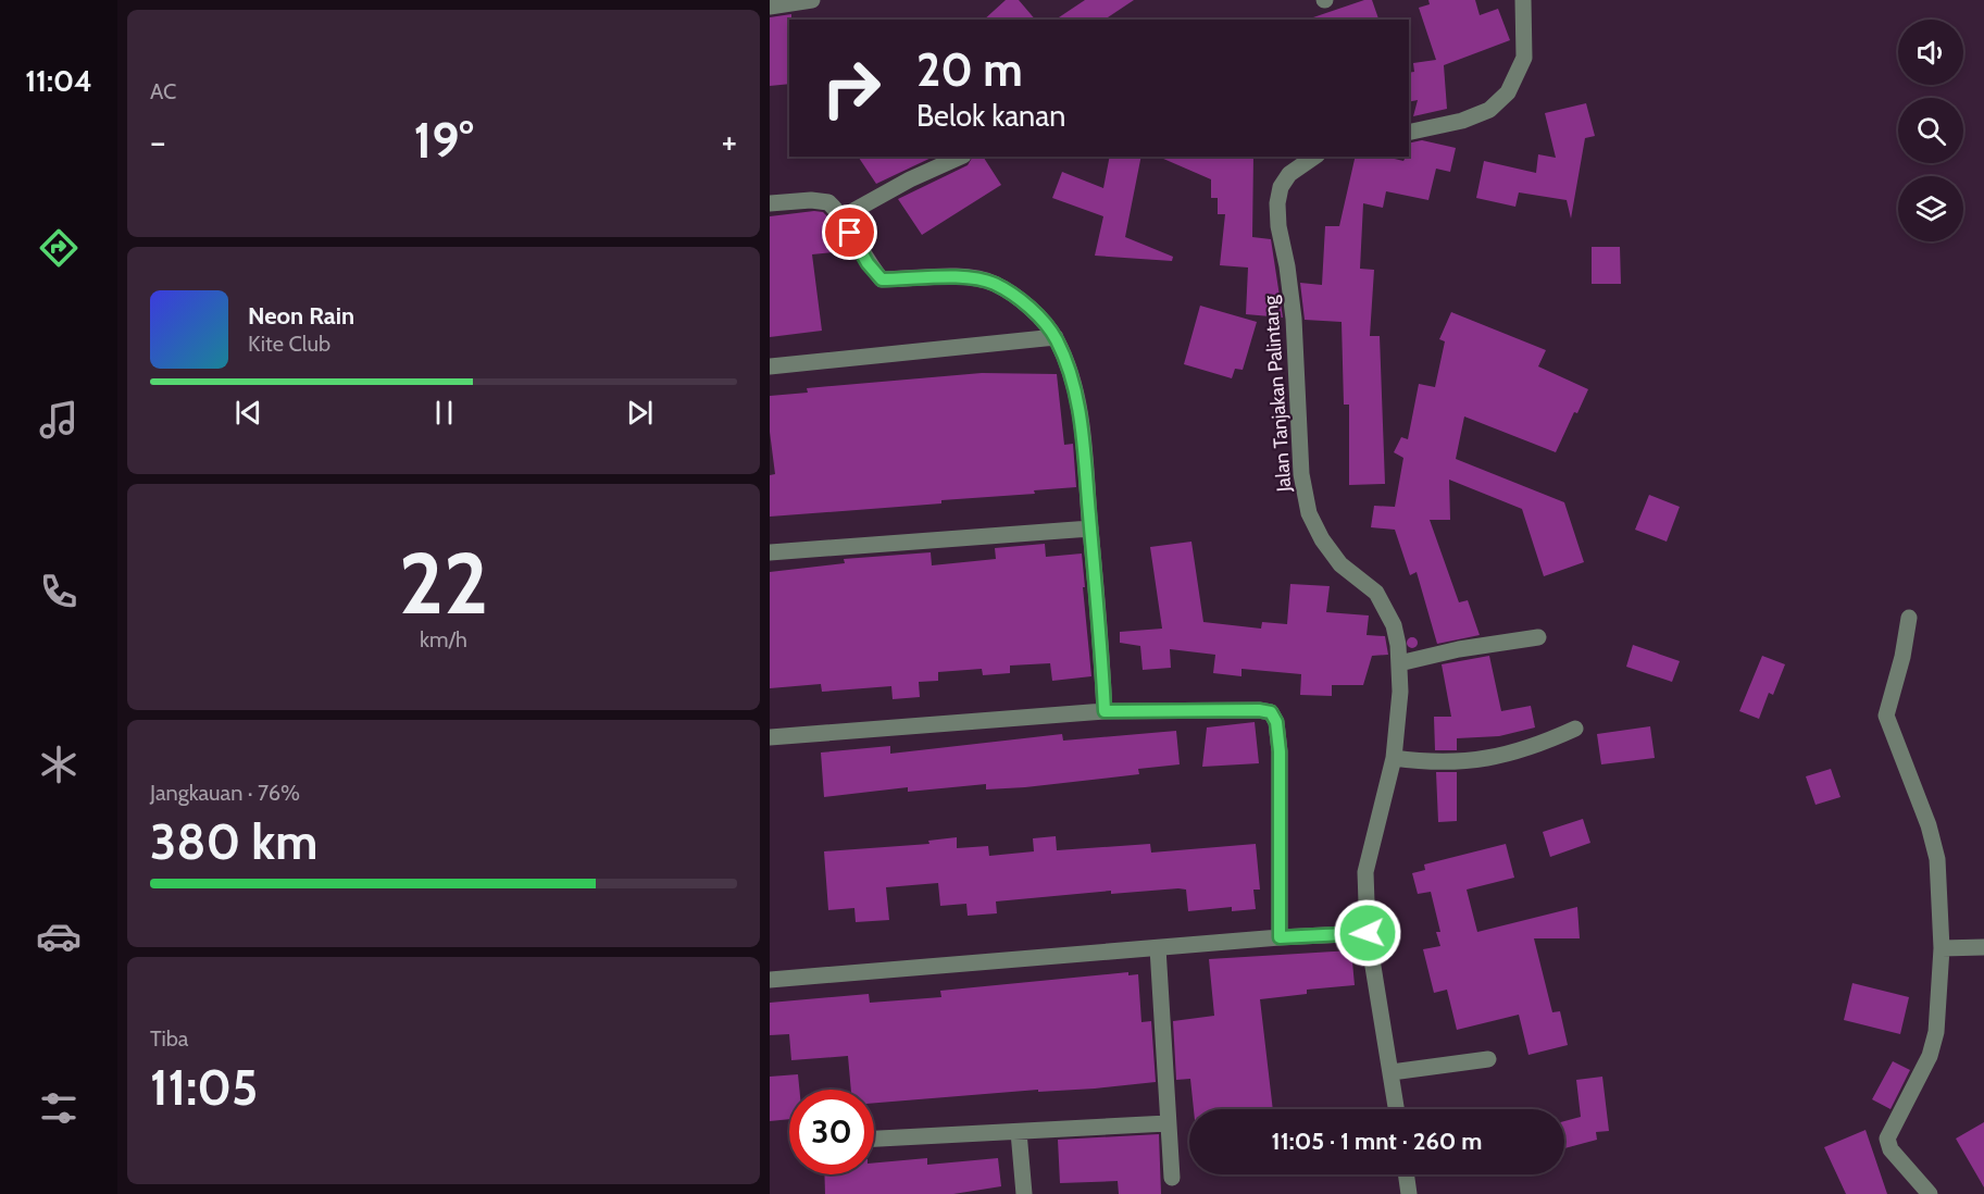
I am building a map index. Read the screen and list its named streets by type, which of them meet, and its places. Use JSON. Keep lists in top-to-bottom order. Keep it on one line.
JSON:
{"streets":{"street":["Jalan Tanjakan Palintang"]},"page":{"tabs":"11:04","tile":["AC",["22","km/h"],["Jangkauan · 76%","380 km"],["Tiba","11:05"]],"turn":["20 m","Belok kanan"],"heat":["−","19°","+"],"song":["Neon Rain","Kite Club"],"limit":"30","trip":"11:05 · 1 mnt · 260 m"}}
